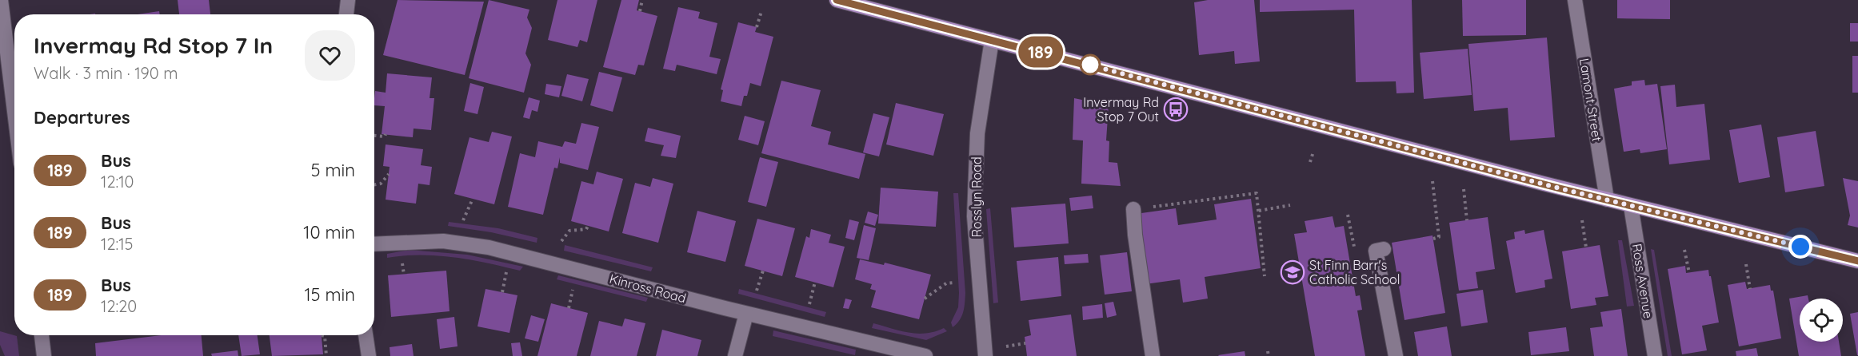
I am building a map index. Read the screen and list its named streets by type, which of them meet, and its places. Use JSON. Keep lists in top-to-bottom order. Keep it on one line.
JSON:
{"streets":{"street":["Lamont Street","Rosslyn Road","Ross Avenue","Kinross Road"]},"places":{"bus stop":["Invermay Rd Stop 7 Out"],"school or university":["St Finn Barr's Catholic School"]},"lines":["bus line 189"],"page":{"on_map":"189","heading":[["Invermay Rd Stop 7 In","Walk · 3 min · 190 m"],"Departures"],"list":[{"mark":"189","name":"Bus","note":"12:10","value":"5 min"},{"mark":"189","name":"Bus","note":"12:15","value":"10 min"},{"mark":"189","name":"Bus","note":"12:20","value":"15 min"}]}}
